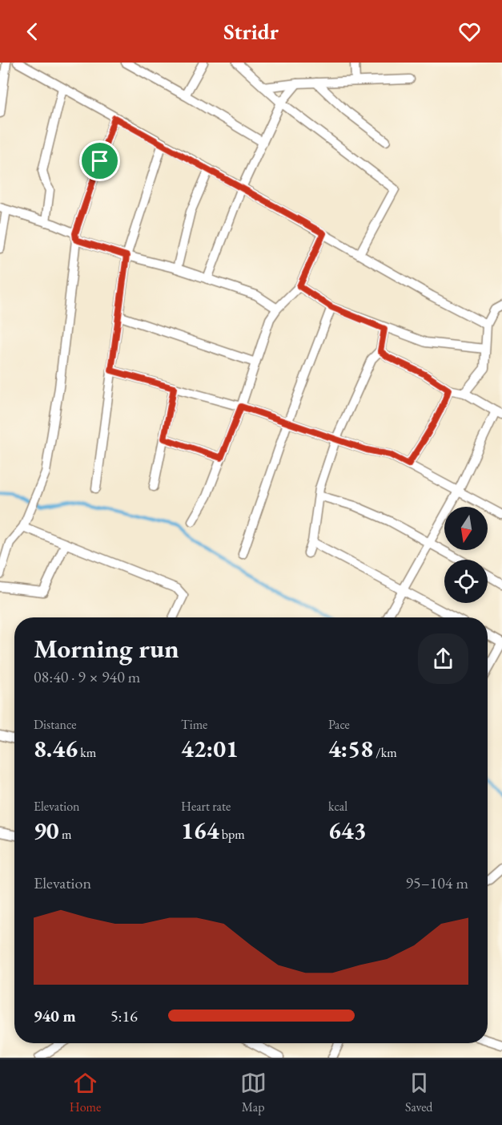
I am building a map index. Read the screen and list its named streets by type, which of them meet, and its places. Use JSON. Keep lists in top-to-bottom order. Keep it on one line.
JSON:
{"north":"bottom","page":{"header":"Stridr","heading":["Morning run","08:40 · 9 × 940 m"],"stats":[["Distance","8.46 km"],["Time","42:01"],["Pace","4:58 /km"],["Elevation","90 m"],["Heart rate","164 bpm"],["kcal","643"]],"chart":["Elevation","95–104 m"],"list":[{"name":"940 m","note":"5:16"}],"tabs":["Home","Map","Saved"]}}
